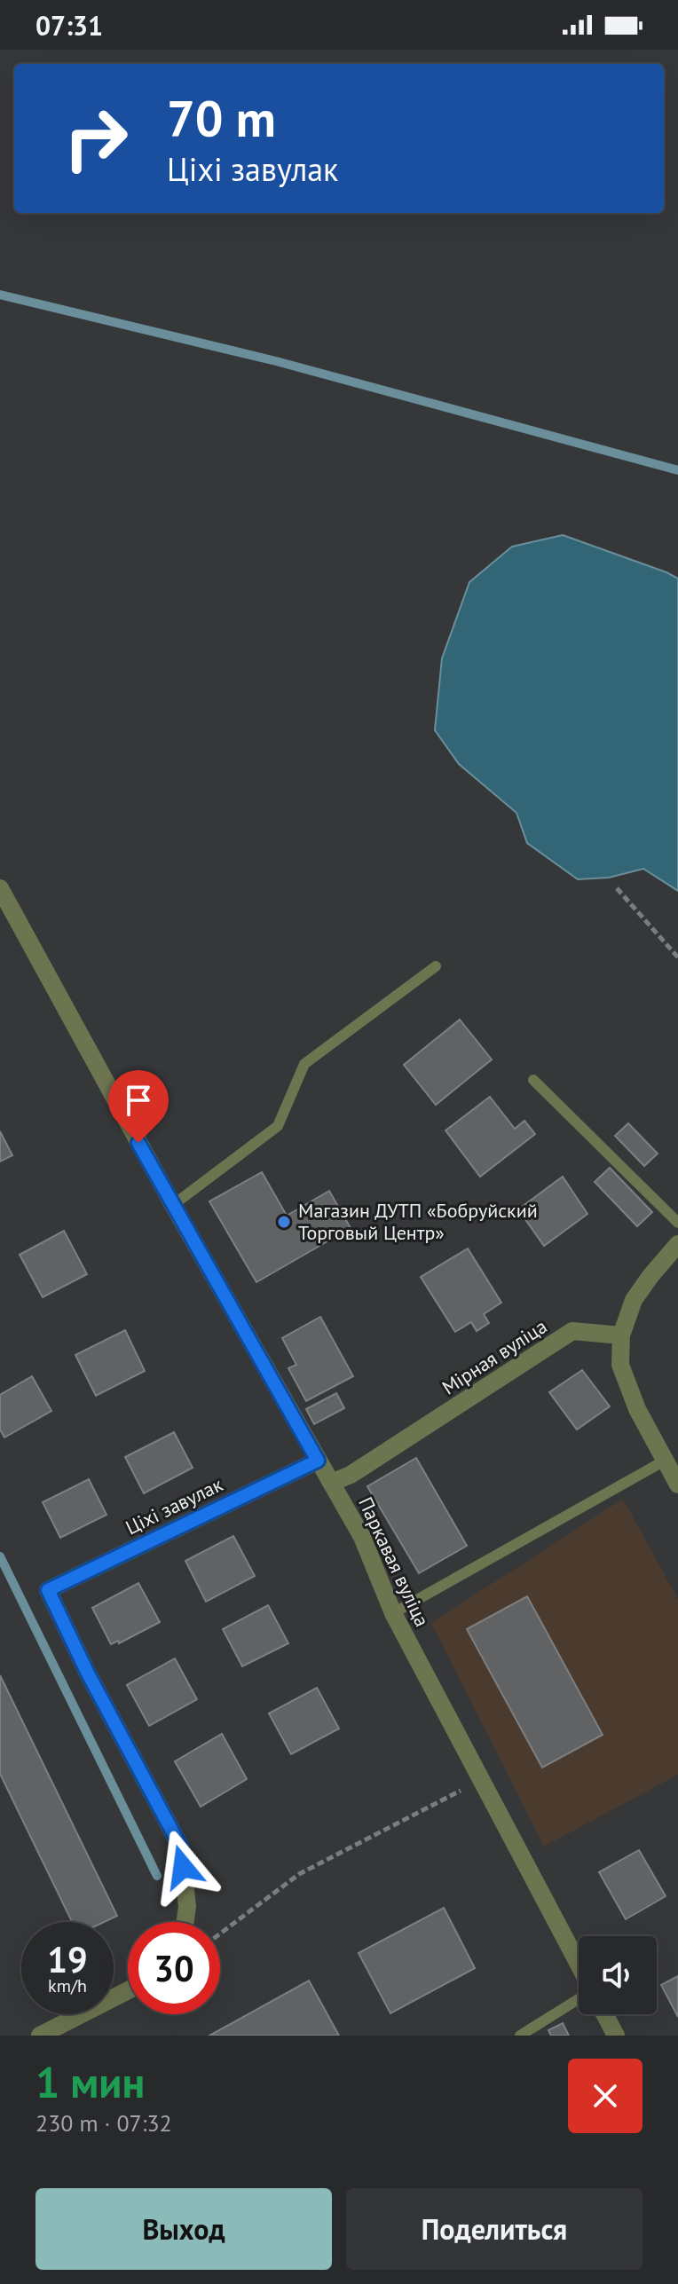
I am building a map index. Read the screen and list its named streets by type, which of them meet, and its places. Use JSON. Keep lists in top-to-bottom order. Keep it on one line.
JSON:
{"streets":{"street":["Мірная вуліца","Ціхі завулак","Паркавая вуліца"]},"crossings":[["Мірная вуліца","Паркавая вуліца"],["Ціхі завулак","Паркавая вуліца"]],"places":["Магазин ДУТП «Бобруйский Торговый Центр»"],"page":{"status":"07:31","turn":["70 m","Ціхі завулак"],"speed":"19 km/h","limit":"30","heading":["1 мин","230 m · 07:32"],"buttons":["Выход","Поделиться"]}}
